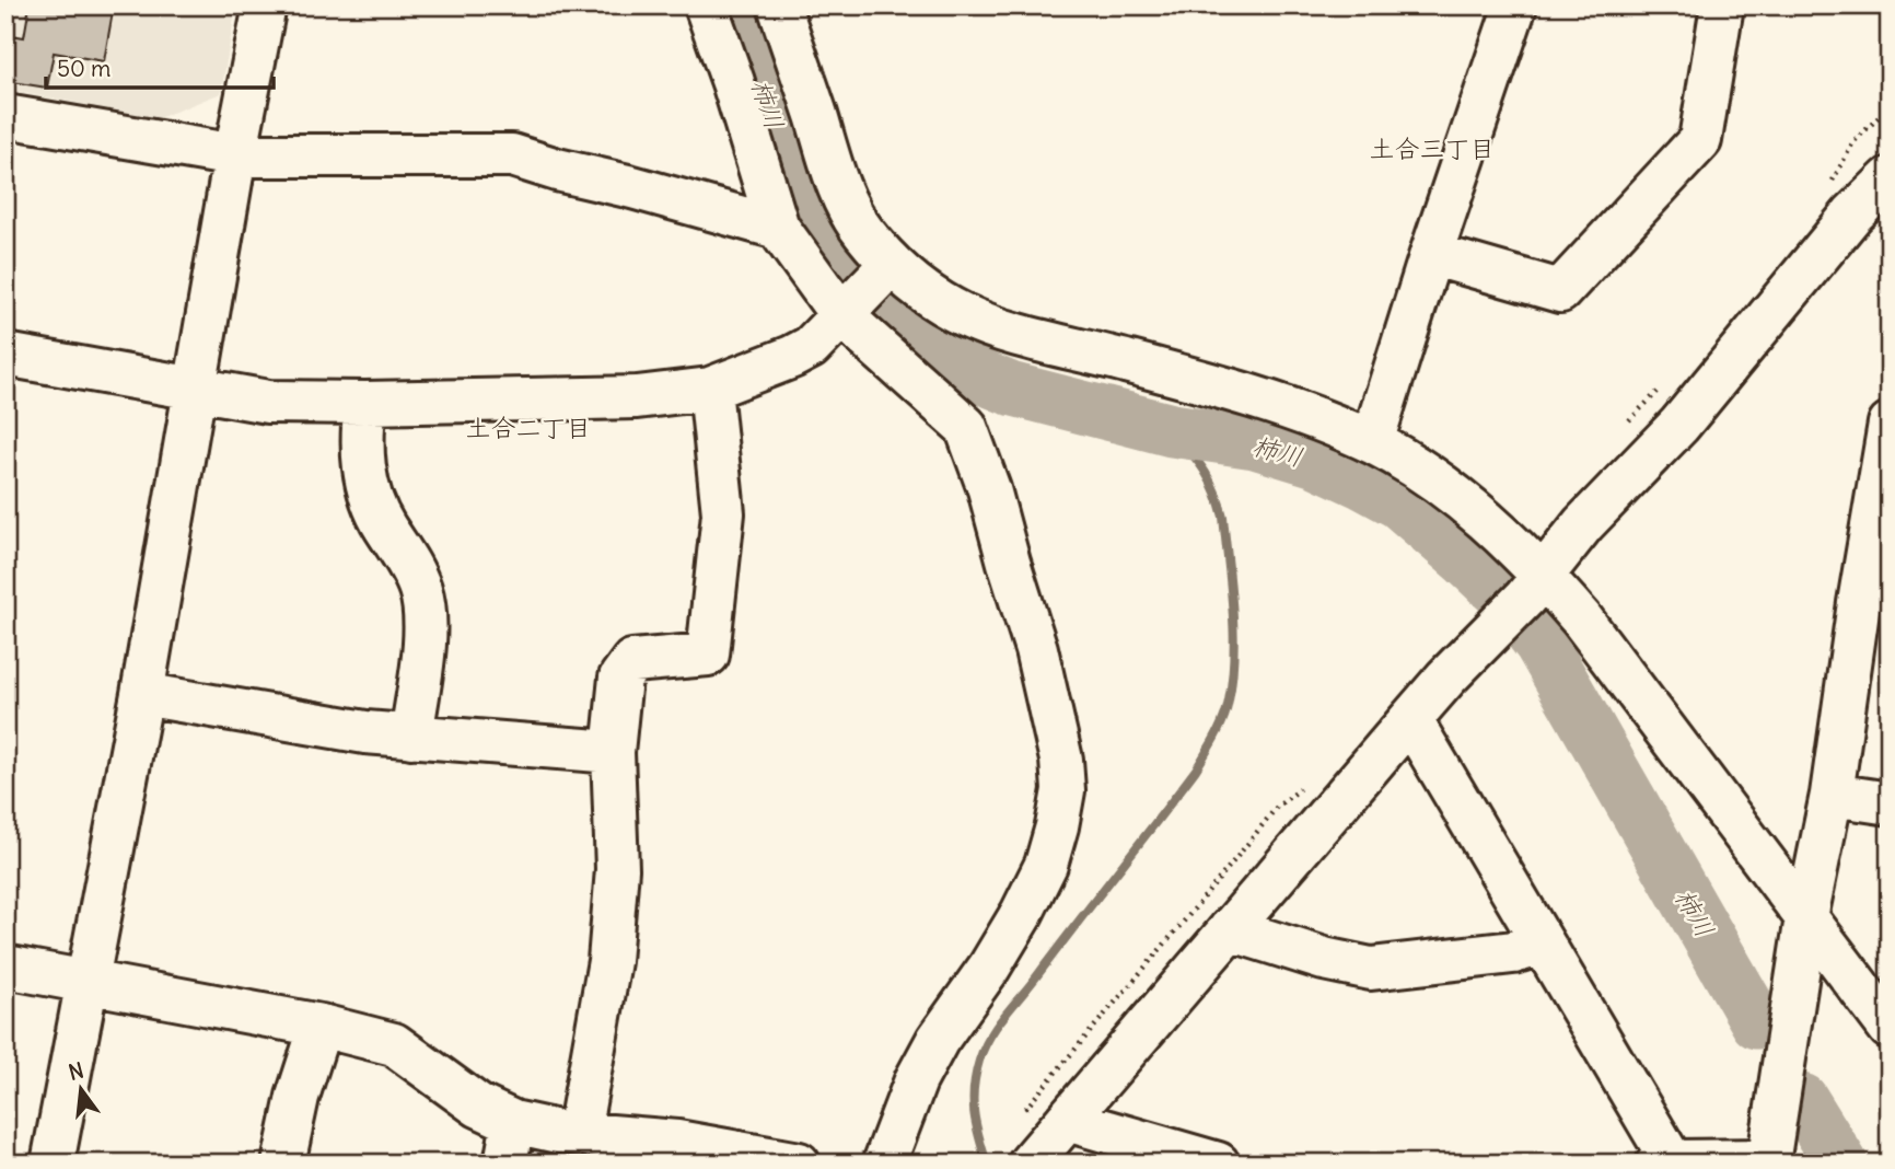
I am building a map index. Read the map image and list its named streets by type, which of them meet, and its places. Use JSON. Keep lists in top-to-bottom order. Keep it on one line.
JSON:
{"districts":["土合三丁目","土合二丁目"],"water":["柿川"],"scale_bar":"50 m","north":"top"}
